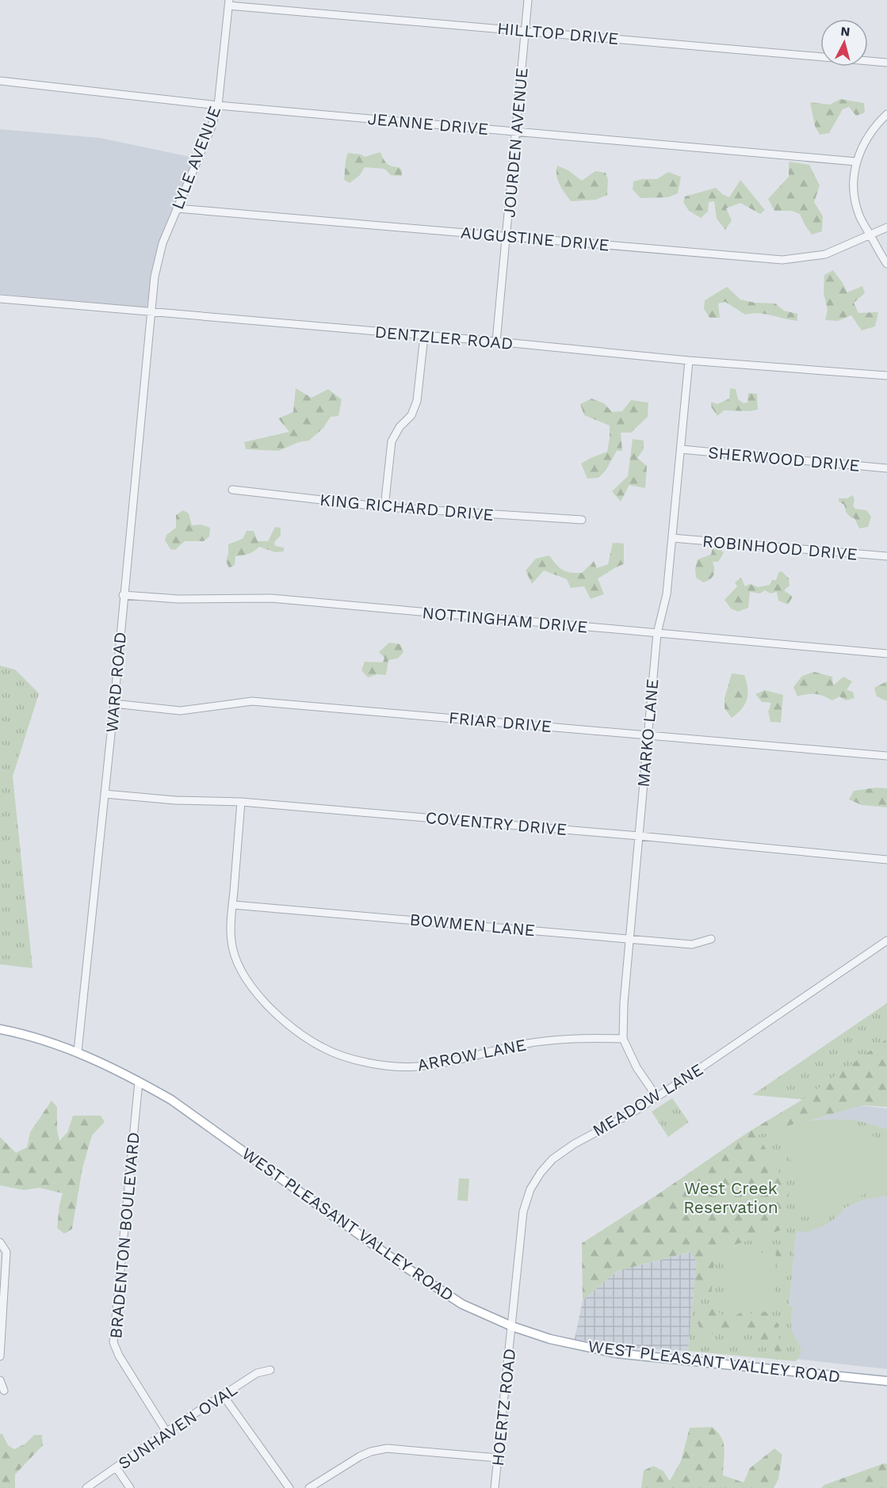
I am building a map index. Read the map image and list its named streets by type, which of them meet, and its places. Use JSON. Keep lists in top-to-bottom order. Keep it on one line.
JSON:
{"streets":{"main road":["WEST PLEASANT VALLEY ROAD"],"street":["HILLTOP DRIVE","JEANNE DRIVE","JOURDEN AVENUE","LYLE AVENUE","AUGUSTINE DRIVE","DENTZLER ROAD","SHERWOOD DRIVE","KING RICHARD DRIVE","ROBINHOOD DRIVE","NOTTINGHAM DRIVE","WARD ROAD","FRIAR DRIVE","MARKO LANE","COVENTRY DRIVE","BOWMEN LANE","ARROW LANE","MEADOW LANE","BRADENTON BOULEVARD","HOERTZ ROAD","SUNHAVEN OVAL"]},"crossings":[["HILLTOP DRIVE","JOURDEN AVENUE"],["HILLTOP DRIVE","LYLE AVENUE"],["JEANNE DRIVE","JOURDEN AVENUE"],["JEANNE DRIVE","LYLE AVENUE"],["JOURDEN AVENUE","AUGUSTINE DRIVE"],["JOURDEN AVENUE","DENTZLER ROAD"],["LYLE AVENUE","AUGUSTINE DRIVE"],["LYLE AVENUE","DENTZLER ROAD"],["LYLE AVENUE","WARD ROAD"],["DENTZLER ROAD","WARD ROAD"],["DENTZLER ROAD","MARKO LANE"],["SHERWOOD DRIVE","MARKO LANE"],["ROBINHOOD DRIVE","MARKO LANE"],["NOTTINGHAM DRIVE","WARD ROAD"],["NOTTINGHAM DRIVE","MARKO LANE"],["WARD ROAD","FRIAR DRIVE"],["WARD ROAD","COVENTRY DRIVE"],["WARD ROAD","WEST PLEASANT VALLEY ROAD"],["FRIAR DRIVE","MARKO LANE"],["MARKO LANE","COVENTRY DRIVE"],["MARKO LANE","BOWMEN LANE"],["MARKO LANE","ARROW LANE"],["MARKO LANE","MEADOW LANE"],["COVENTRY DRIVE","ARROW LANE"],["BOWMEN LANE","ARROW LANE"],["MEADOW LANE","WEST PLEASANT VALLEY ROAD"],["MEADOW LANE","HOERTZ ROAD"],["WEST PLEASANT VALLEY ROAD","BRADENTON BOULEVARD"],["WEST PLEASANT VALLEY ROAD","HOERTZ ROAD"],["BRADENTON BOULEVARD","SUNHAVEN OVAL"]],"parks":["West Creek Reservation"],"north":"top"}
